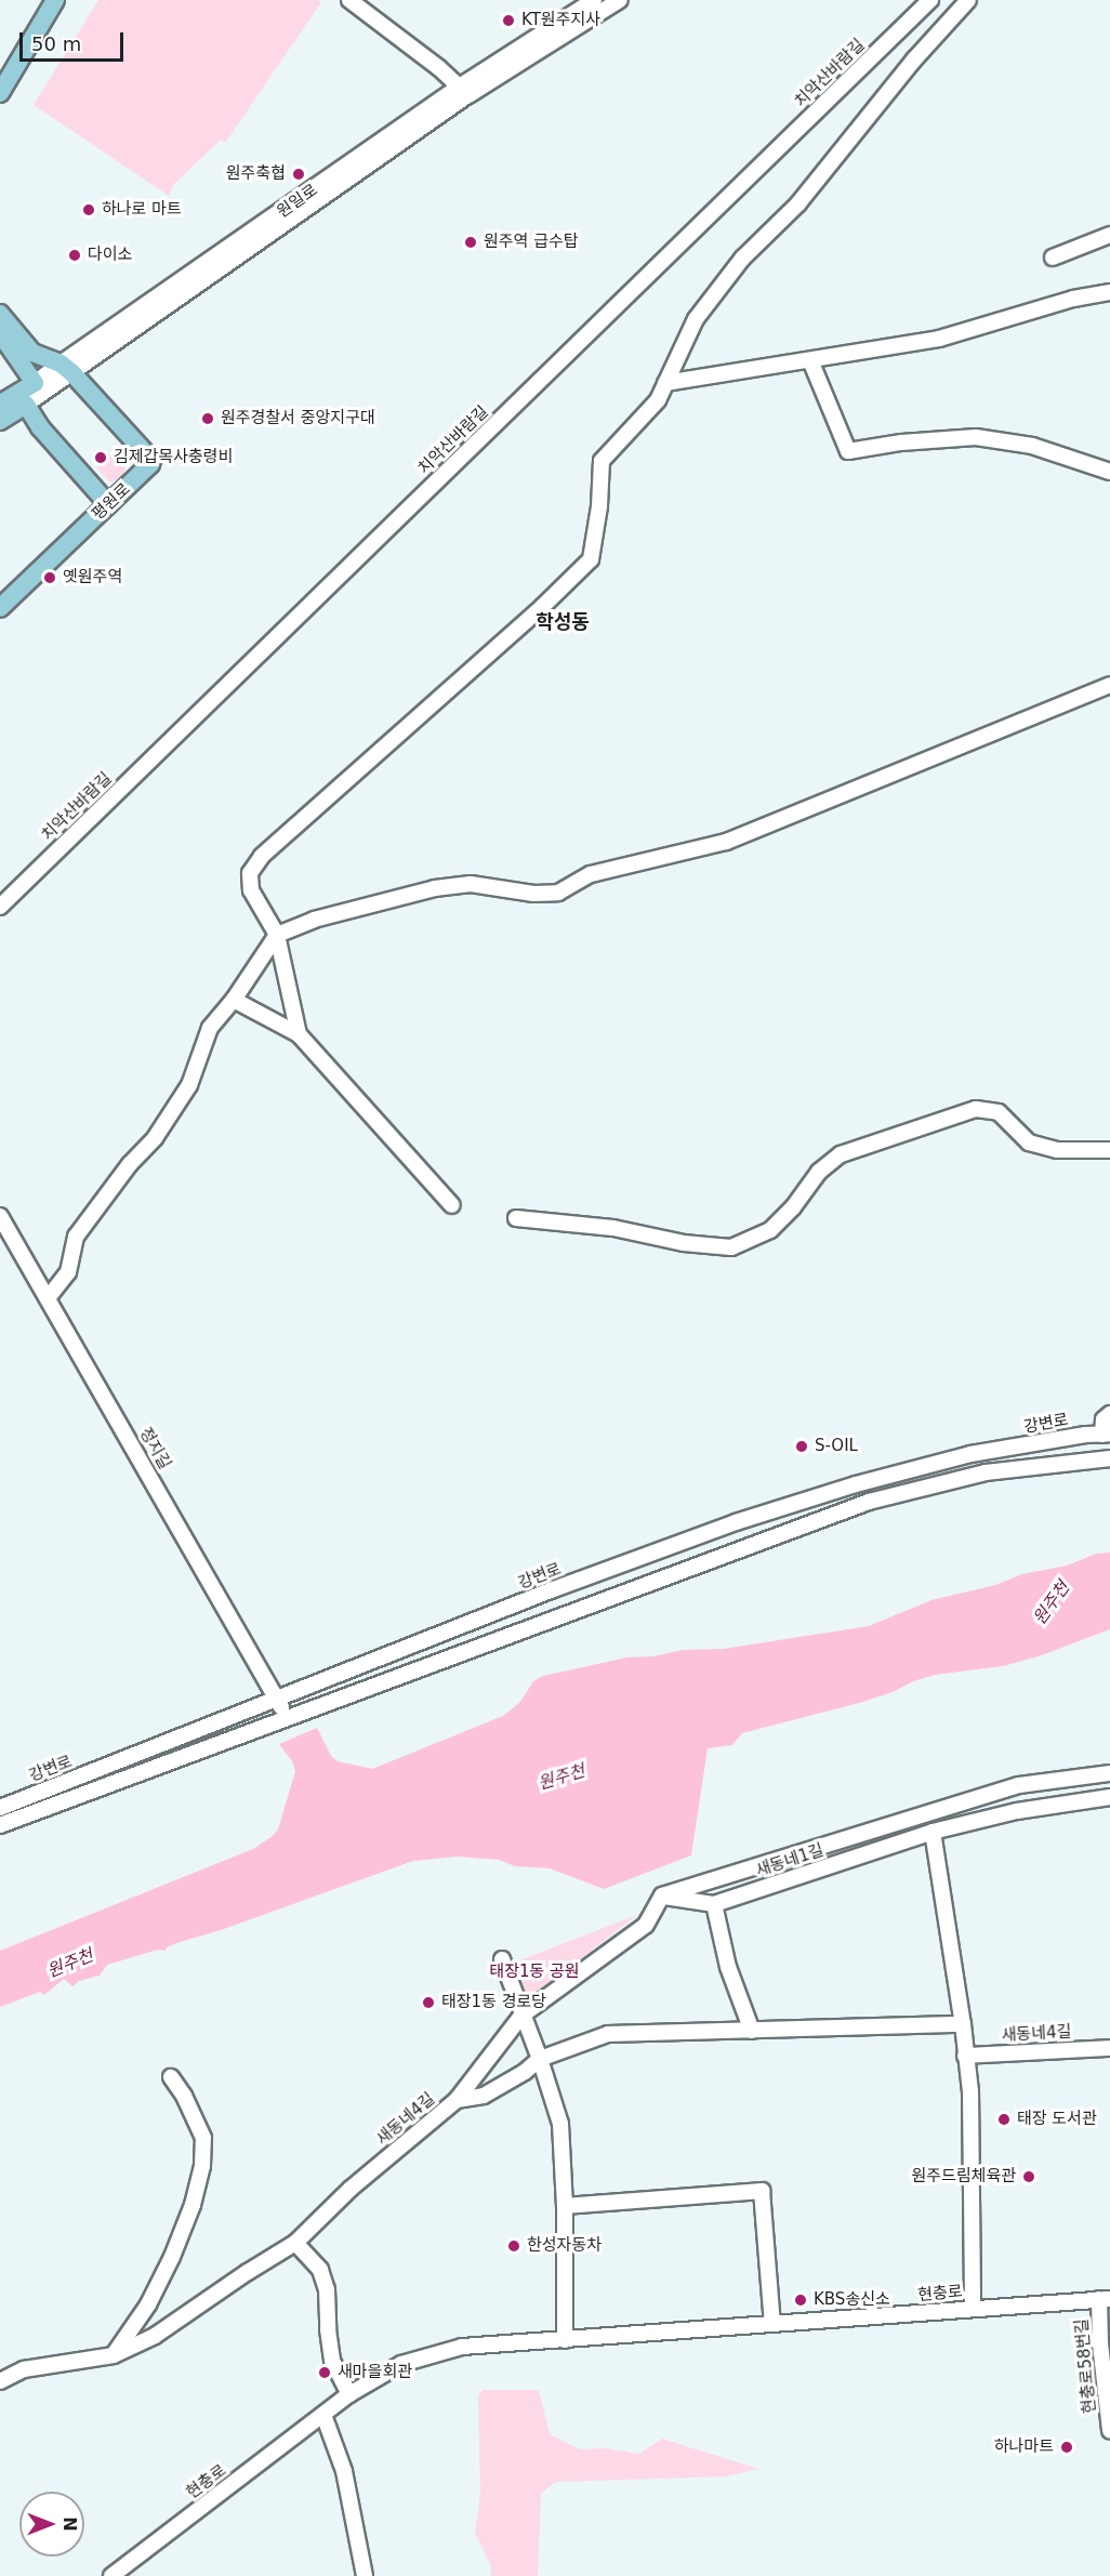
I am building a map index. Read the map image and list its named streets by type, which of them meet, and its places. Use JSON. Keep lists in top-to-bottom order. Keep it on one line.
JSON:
{"streets":{"main road":["원일로","평원로"],"street":["치악산바람길","강변로","정지길","새동네1길","새동네4길","현충로","현충로58번길"]},"crossings":[["원일로","평원로"],["강변로","정지길"],["현충로","현충로58번길"]],"districts":["학성동"],"water":["원주천"],"parks":["태장1동 공원"],"places":["KT원주지사","원주축협","하나로 마트","원주역 급수탑","다이소","원주경찰서 중앙지구대","김제갑목사충령비","옛원주역","S-OIL","태장1동 경로당","태장 도서관","원주드림체육관","한성자동차","KBS송신소","새마을회관","하나마트"],"scale_bar":"50 m","north":"right"}
